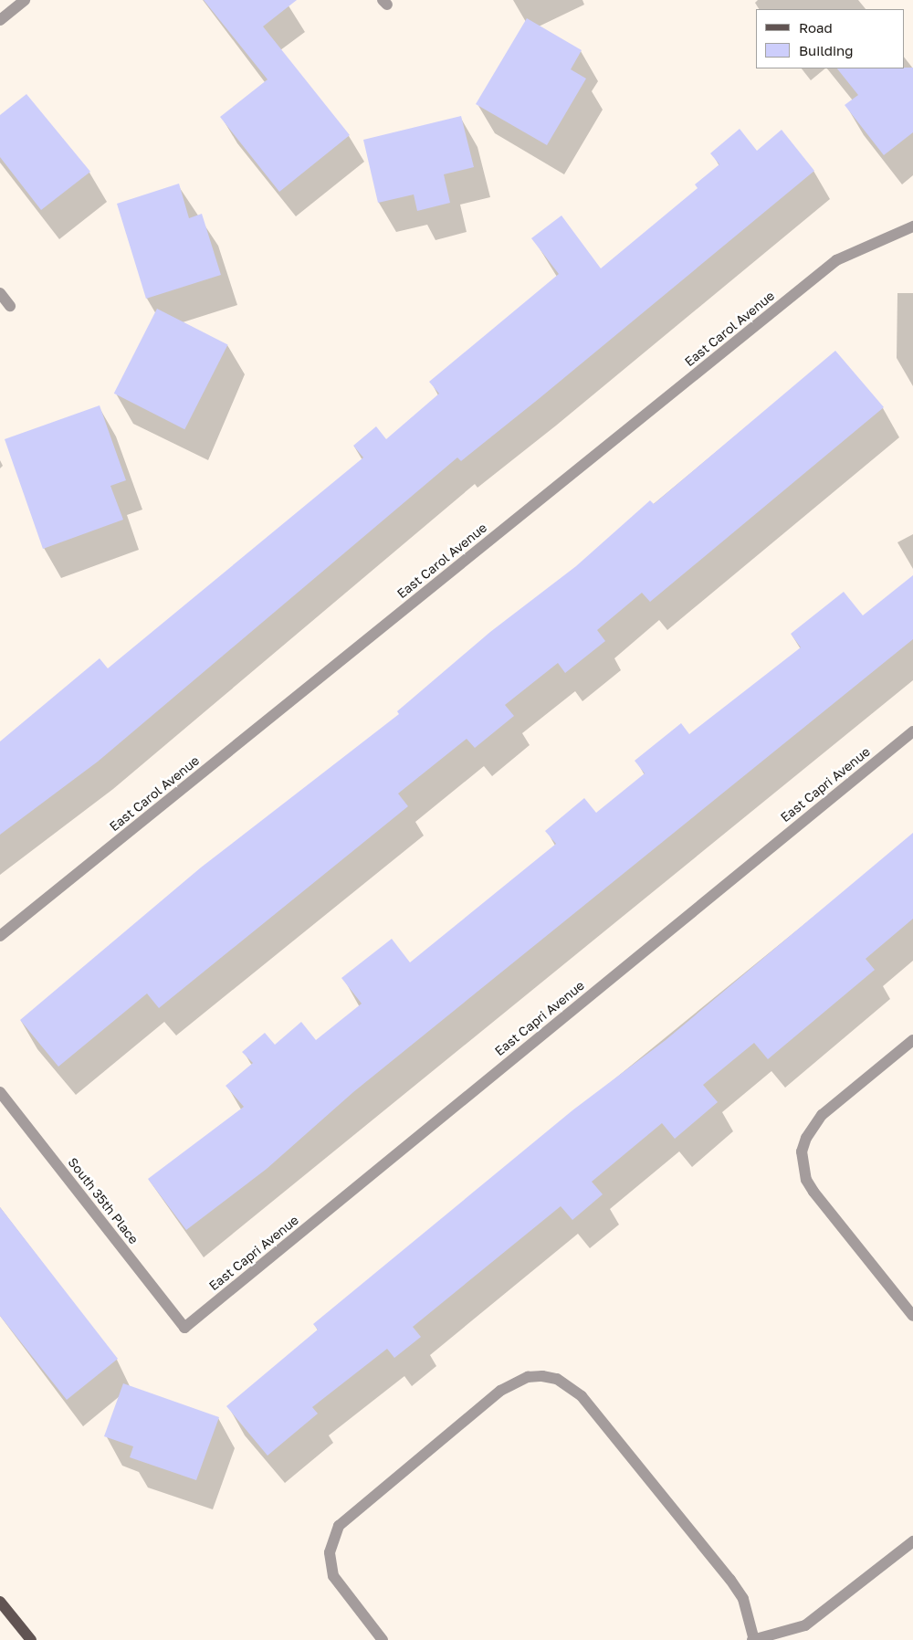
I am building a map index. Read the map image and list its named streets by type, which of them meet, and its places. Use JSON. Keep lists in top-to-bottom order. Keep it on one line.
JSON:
{"streets":{"street":["East Carol Avenue","East Capri Avenue","South 35th Place"]},"crossings":[["East Capri Avenue","South 35th Place"]],"legend":["Road","Building"]}
